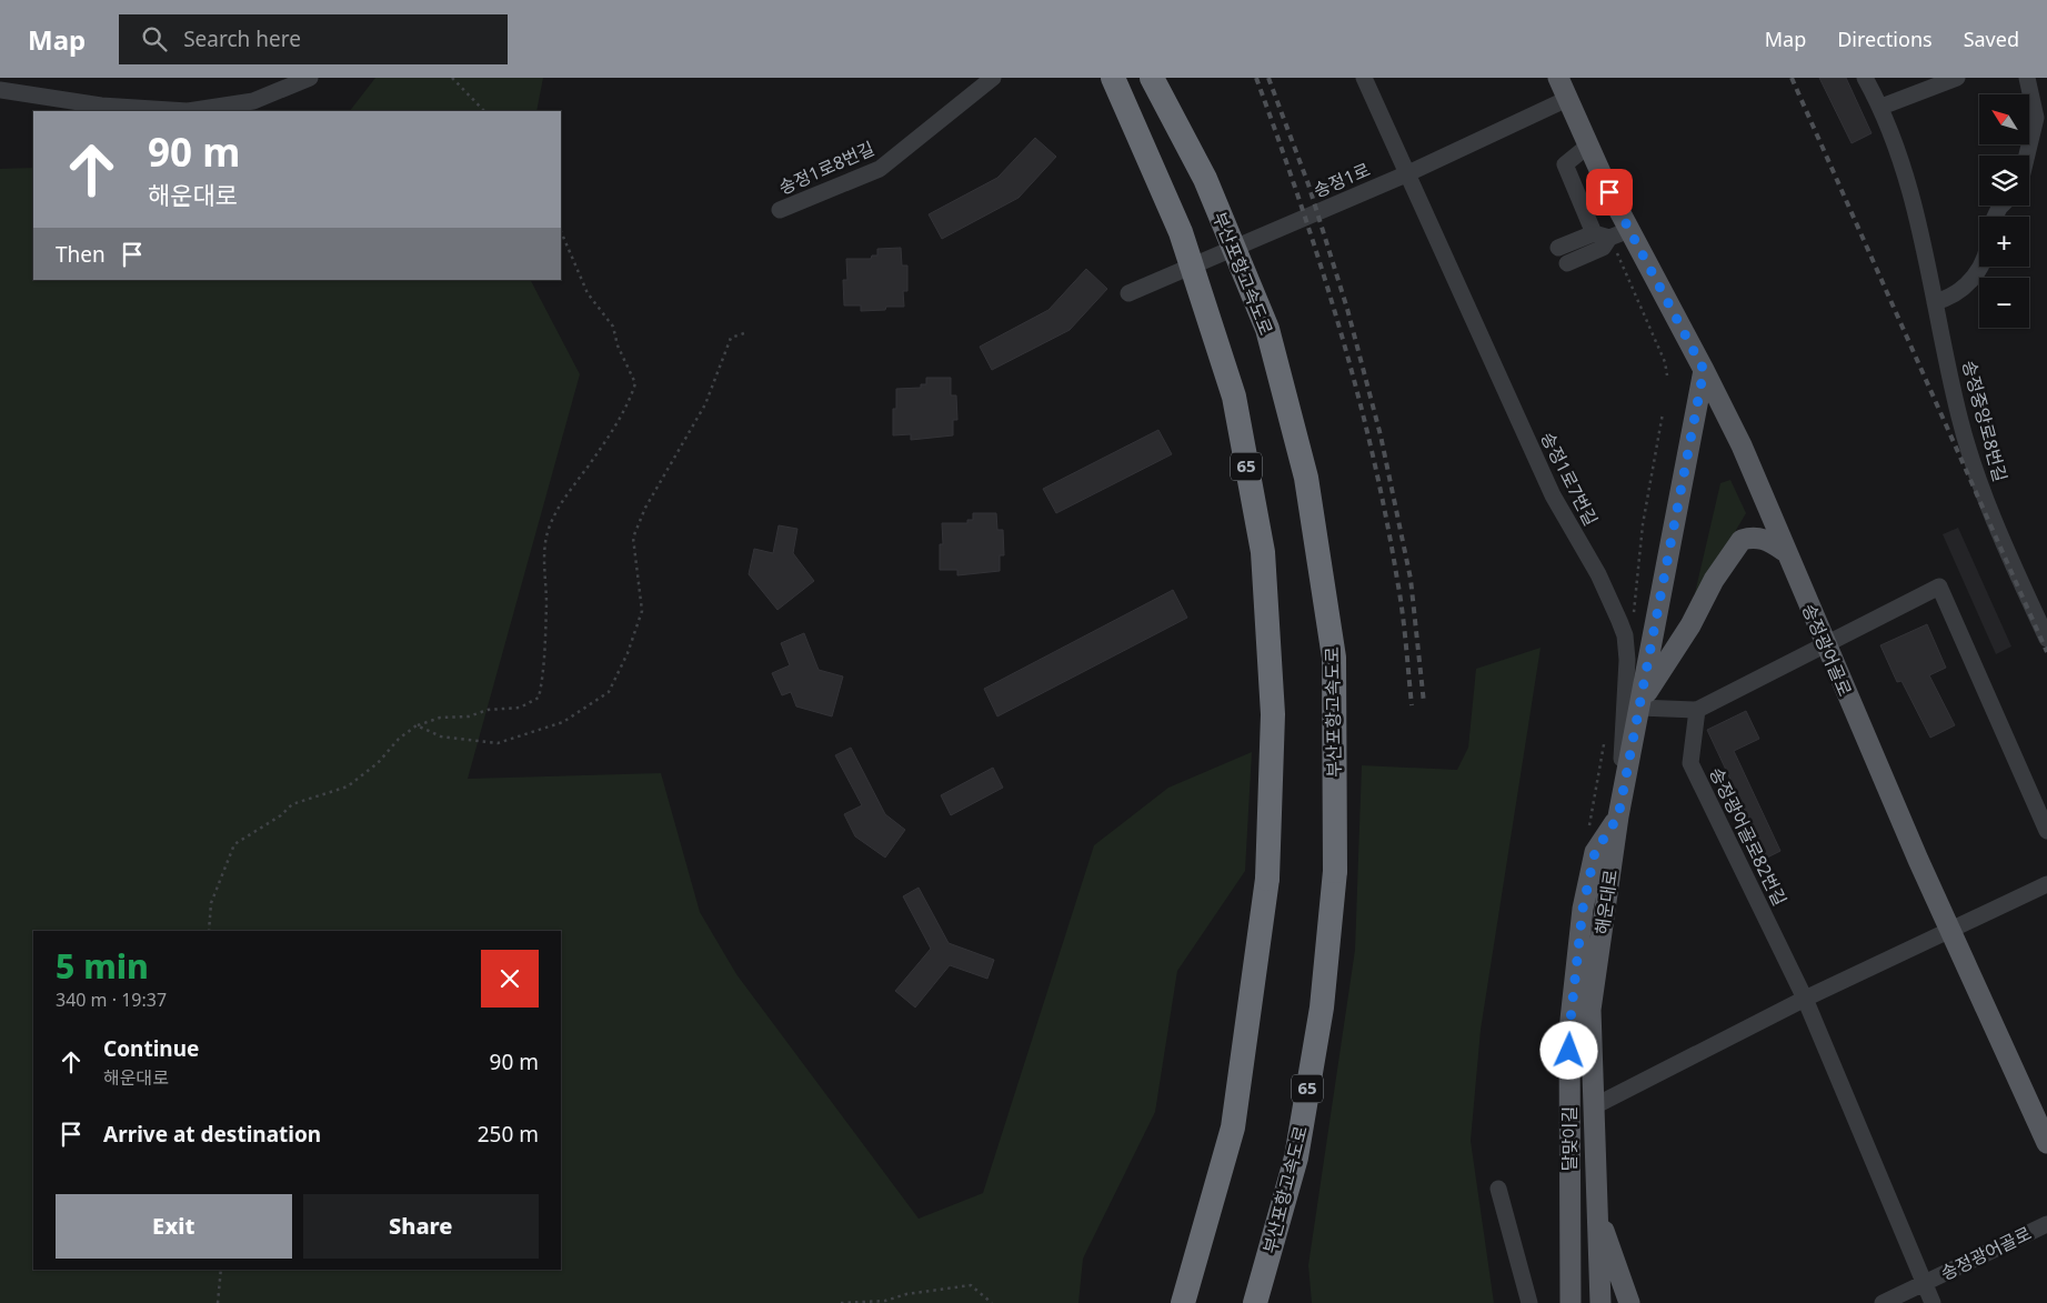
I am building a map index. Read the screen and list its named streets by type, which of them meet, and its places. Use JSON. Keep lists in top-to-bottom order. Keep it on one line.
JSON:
{"streets":{"highway":["부산포항고속도로","65"],"main road":["송정광어골로","해운대로","달맞이길"],"street":["송정1로8번길","송정1로","송정중앙로8번길","송정1로7번길","송정광어골로82번길"]},"crossings":[["송정1로","송정1로7번길"],["송정1로7번길","해운대로"],["송정1로7번길","달맞이길"],["송정광어골로","송정광어골로82번길"],["송정광어골로","해운대로"],["해운대로","달맞이길"]],"north":"top left","page":{"header":"Map","search":"Search here","nav":["Map","Directions","Saved"],"map_buttons":["+","−"],"turn":["90 m","해운대로"],"then":"Then","heading":["5 min","340 m · 19:37"],"list":[{"name":"Continue","note":"해운대로","value":"90 m"},{"name":"Arrive at destination","value":"250 m"}],"buttons":["Exit","Share"]}}
